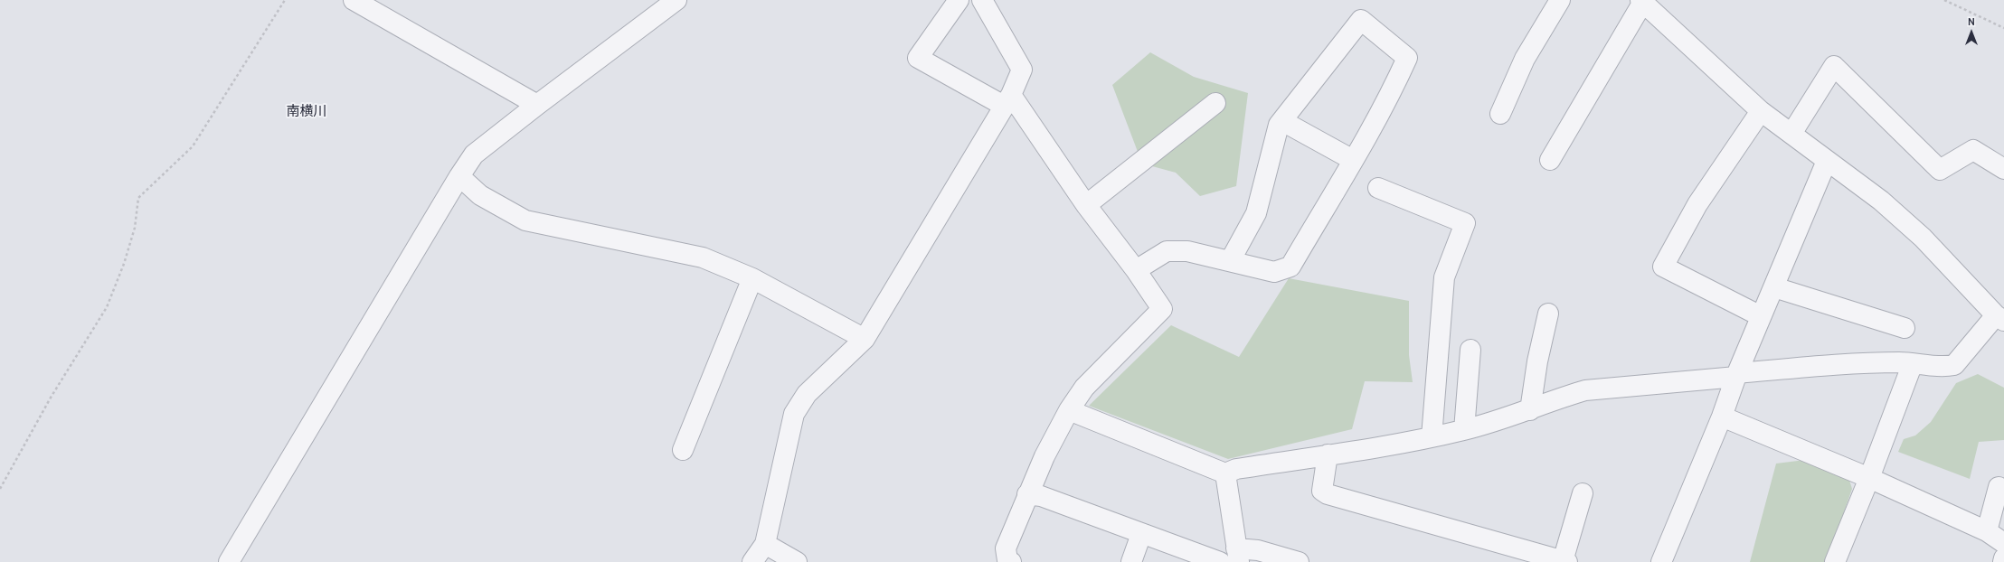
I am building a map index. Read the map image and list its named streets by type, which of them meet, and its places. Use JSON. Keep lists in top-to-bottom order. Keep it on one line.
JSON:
{"districts":["南横川"],"north":"top"}
